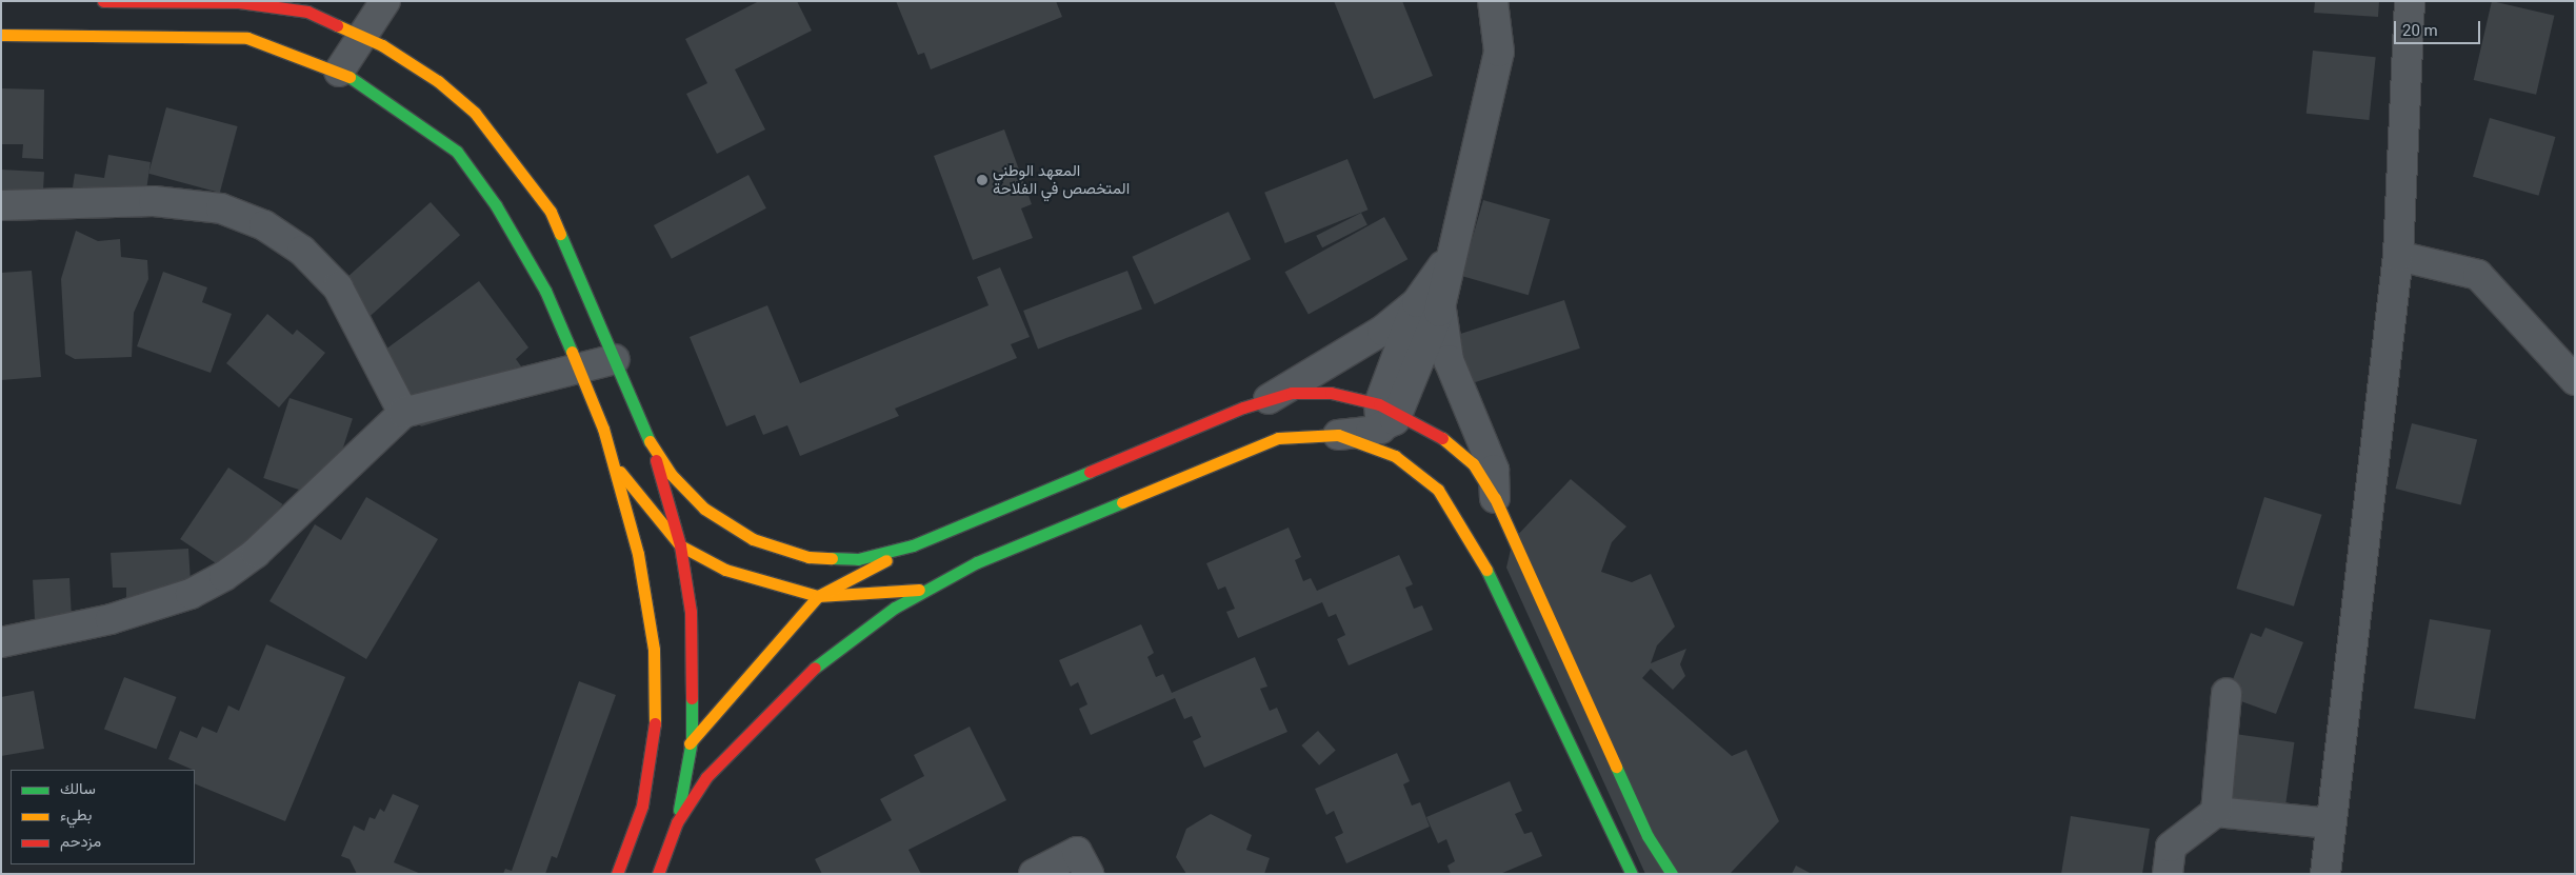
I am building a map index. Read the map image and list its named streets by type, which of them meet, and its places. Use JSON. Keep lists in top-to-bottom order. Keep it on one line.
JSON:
{"places":["المعهد الوطني المتخصص في الفلاحة"],"legend":["سالك","بطيء","مزدحم"],"scale_bar":"20 m"}
